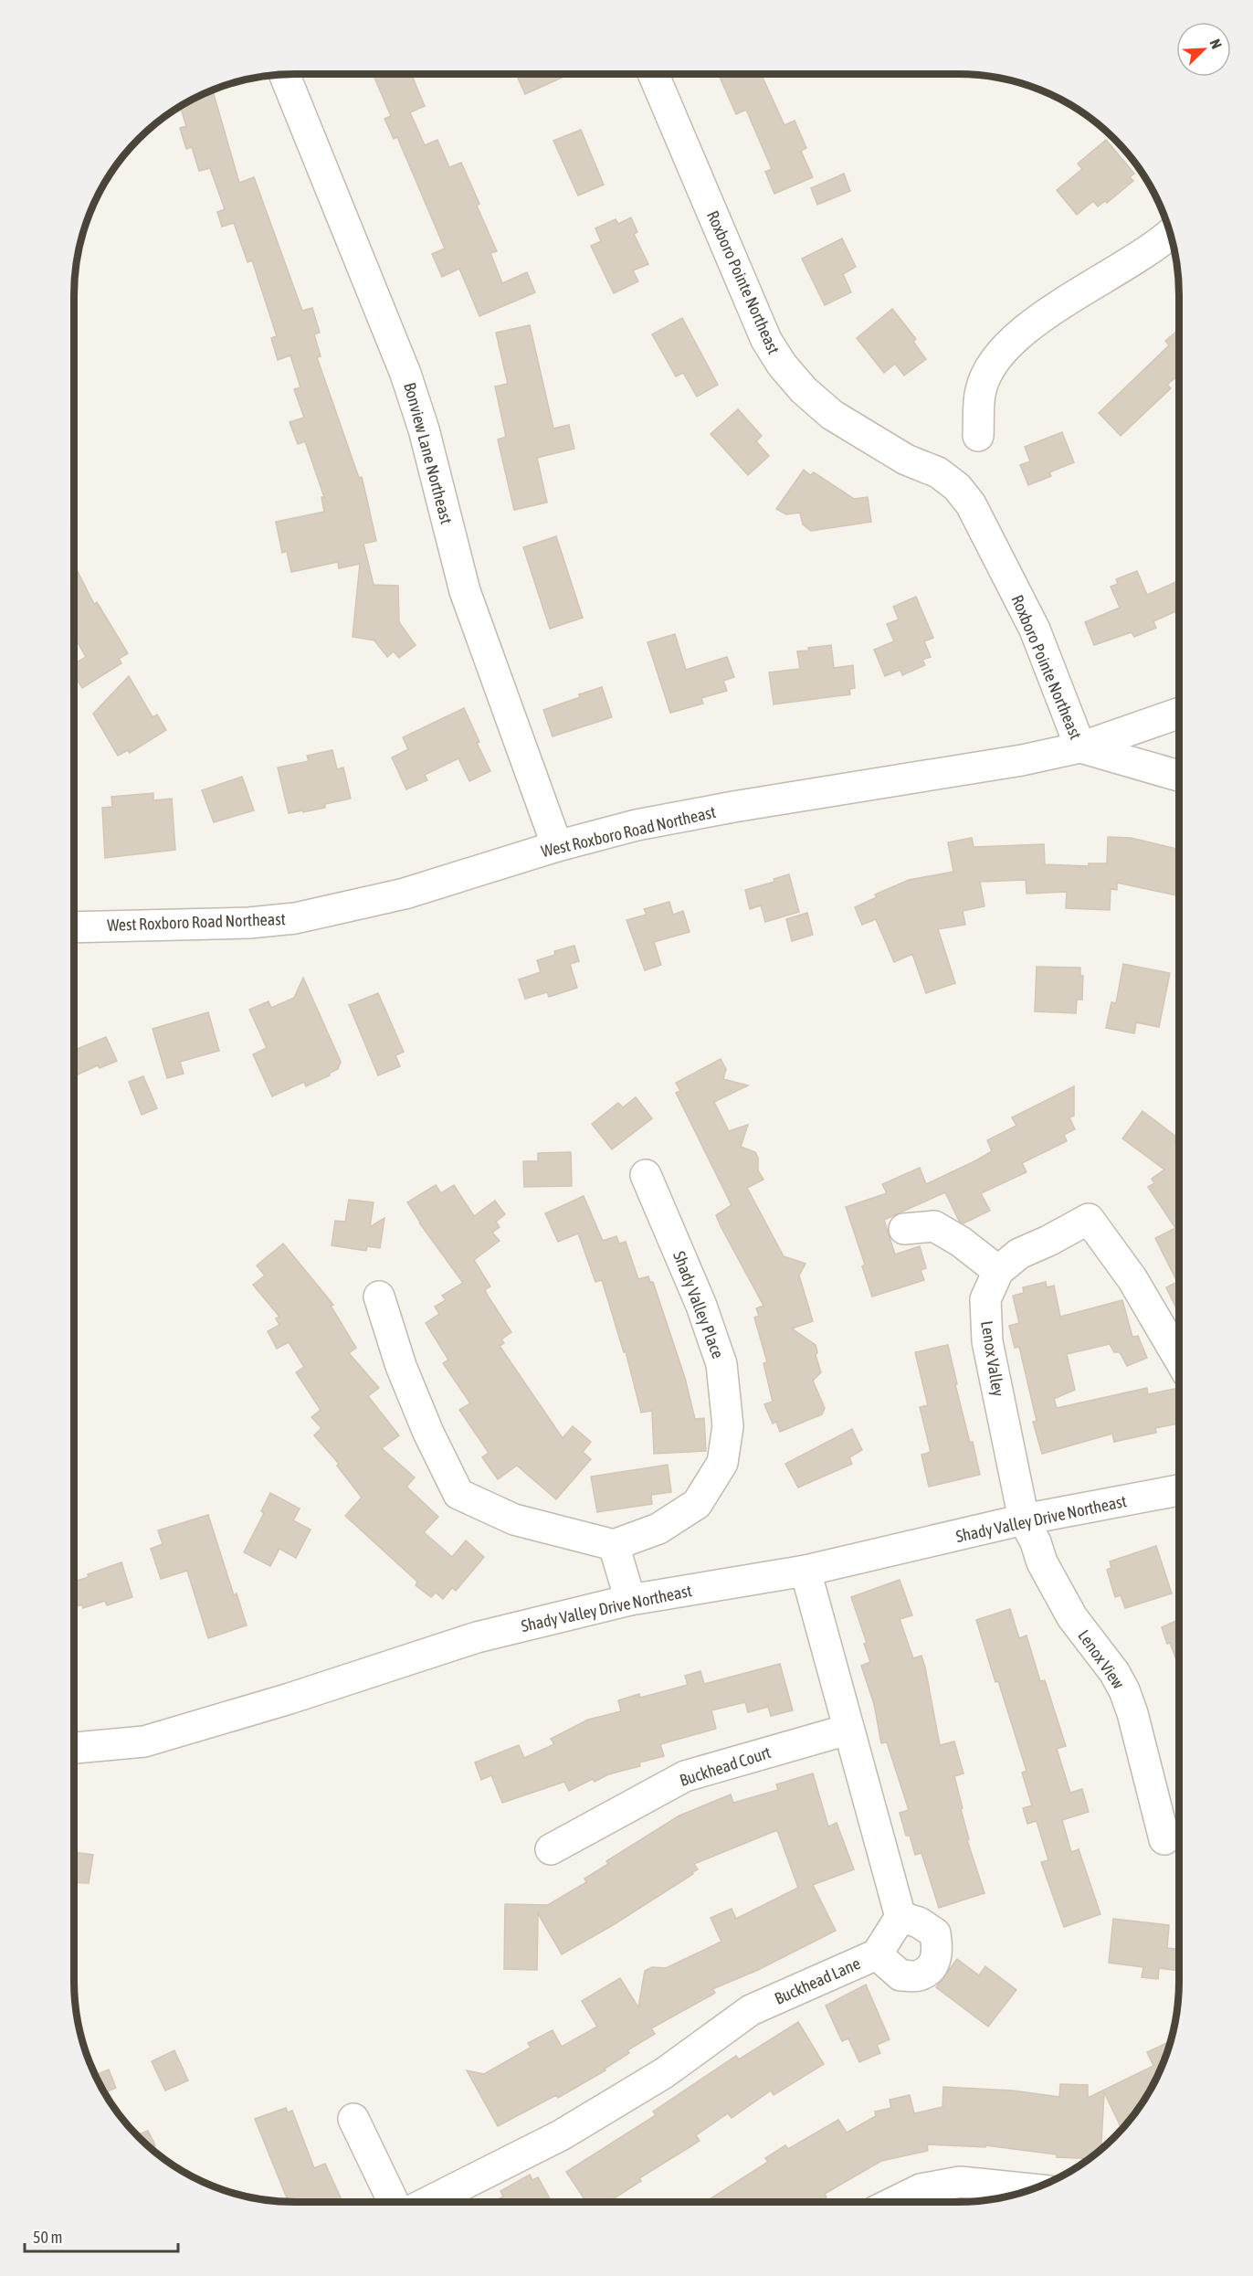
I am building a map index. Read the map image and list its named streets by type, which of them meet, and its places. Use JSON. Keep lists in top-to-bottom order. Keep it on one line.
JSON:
{"streets":{"street":["Roxboro Pointe Northeast","Bonview Lane Northeast","West Roxboro Road Northeast","Shady Valley Place","Lenox Valley","Shady Valley Drive Northeast","Lenox View","Buckhead Court","Buckhead Lane"]},"crossings":[["Roxboro Pointe Northeast","West Roxboro Road Northeast"],["Bonview Lane Northeast","West Roxboro Road Northeast"],["Lenox Valley","Shady Valley Drive Northeast"],["Lenox Valley","Lenox View"],["Shady Valley Drive Northeast","Lenox View"]],"scale_bar":"50 m","north":"top right"}
